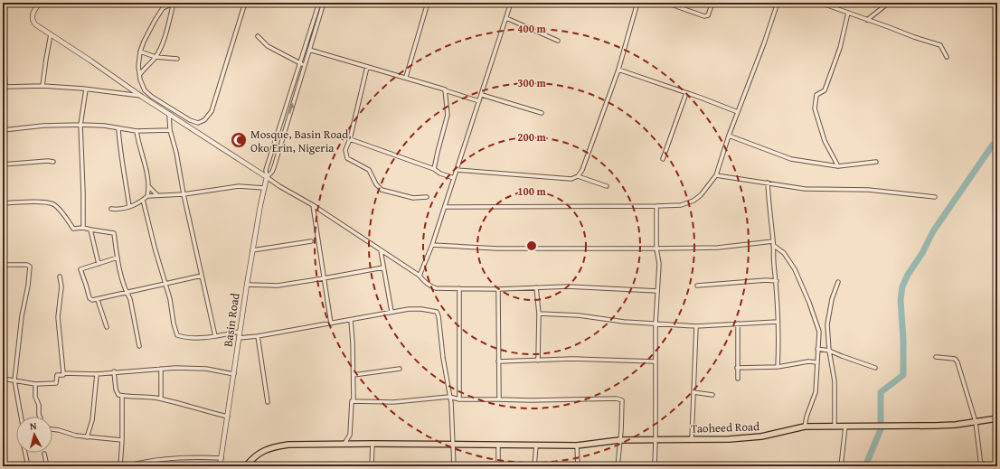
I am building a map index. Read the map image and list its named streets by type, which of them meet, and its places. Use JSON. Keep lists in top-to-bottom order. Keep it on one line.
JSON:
{"streets":{"main road":["Taoheed Road"],"street":["Basin Road"]},"places":{"mosque":["Mosque, Basin Road, Oko Erin, Nigeria"]},"north":"top","rings":["400 m","300 m","200 m","100 m"]}
